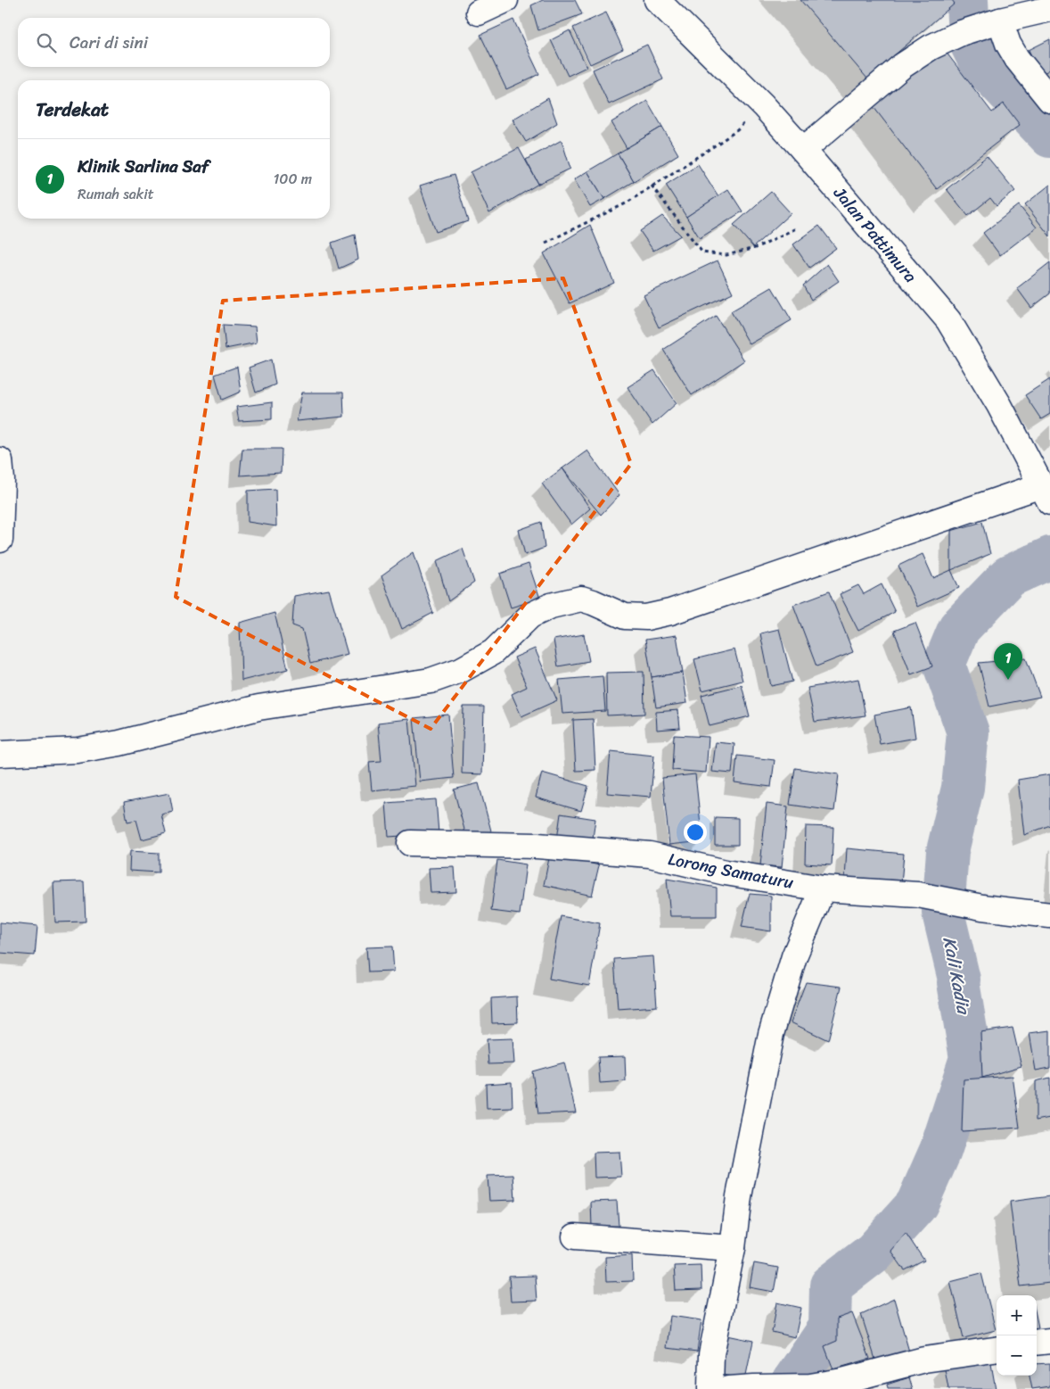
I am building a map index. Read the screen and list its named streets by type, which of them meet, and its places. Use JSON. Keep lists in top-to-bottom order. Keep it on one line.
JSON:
{"streets":{"main road":["Jalan Pattimura","Lorong Samaturu"]},"water":["Kali Kadia"],"page":{"search":"Cari di sini","heading":"Terdekat","list":[{"mark":"1","name":"Klinik Sarlina Saf","note":"Rumah sakit","value":"100 m"}],"pins":"1","map_buttons":["+","−"]}}
